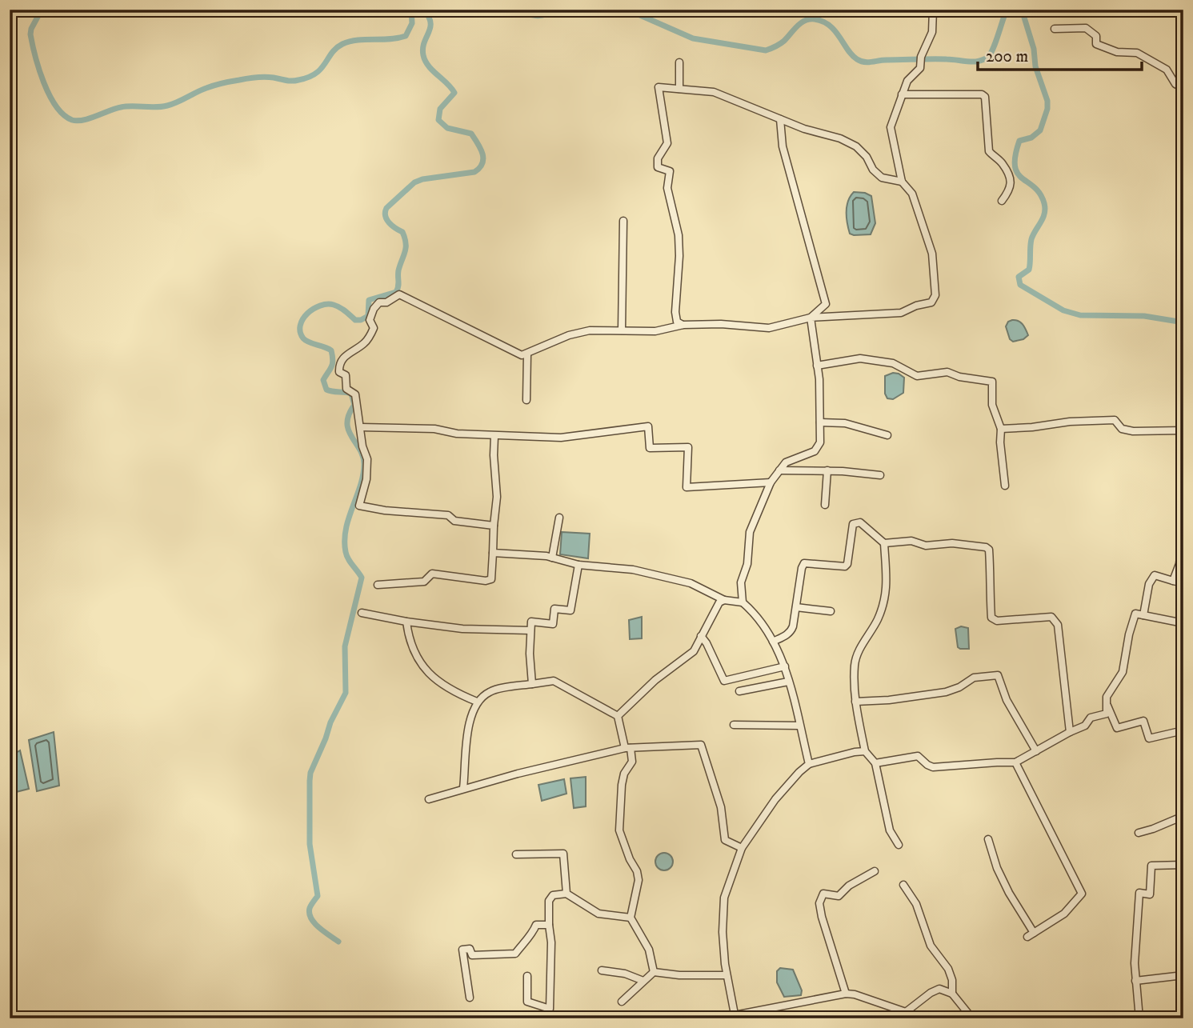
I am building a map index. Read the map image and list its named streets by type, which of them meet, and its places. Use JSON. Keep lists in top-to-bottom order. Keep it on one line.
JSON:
{"scale_bar":"200 m"}
